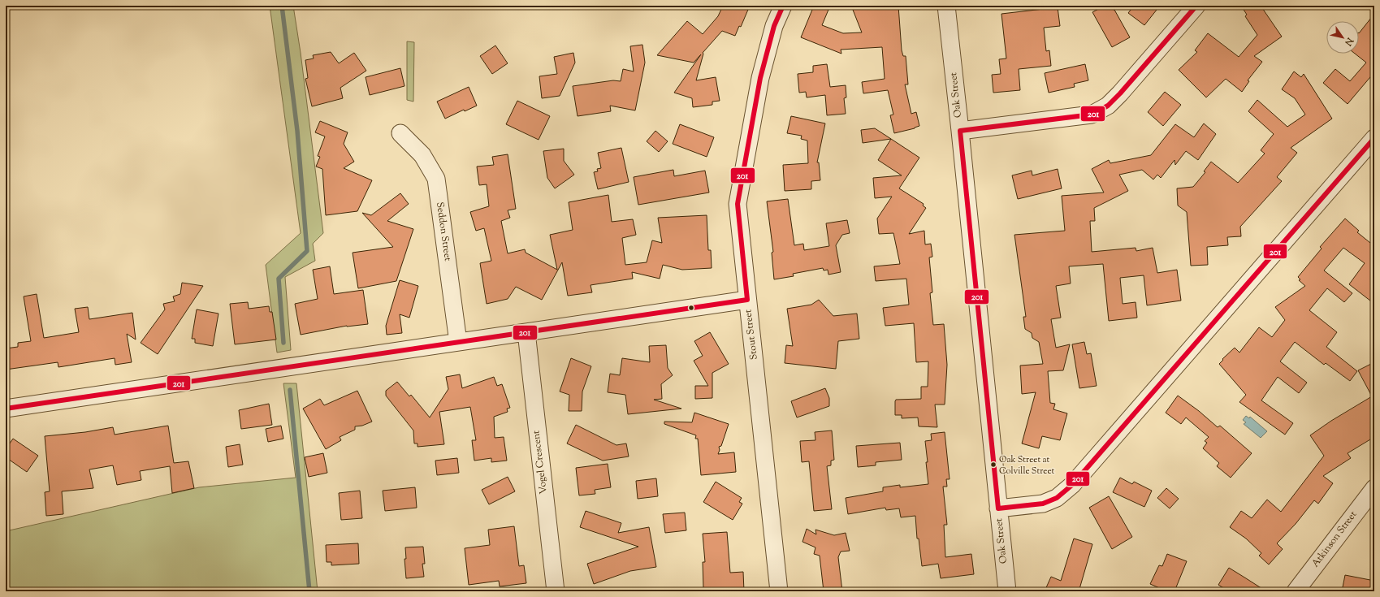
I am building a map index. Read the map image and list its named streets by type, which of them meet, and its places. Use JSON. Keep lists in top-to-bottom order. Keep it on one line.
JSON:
{"streets":{"street":["Oak Street","Seddon Street","Stout Street","Vogel Crescent","Atkinson Street"]},"places":["Oak Street at Colville Street"],"lines":["transit line 201"],"north":"bottom right"}
